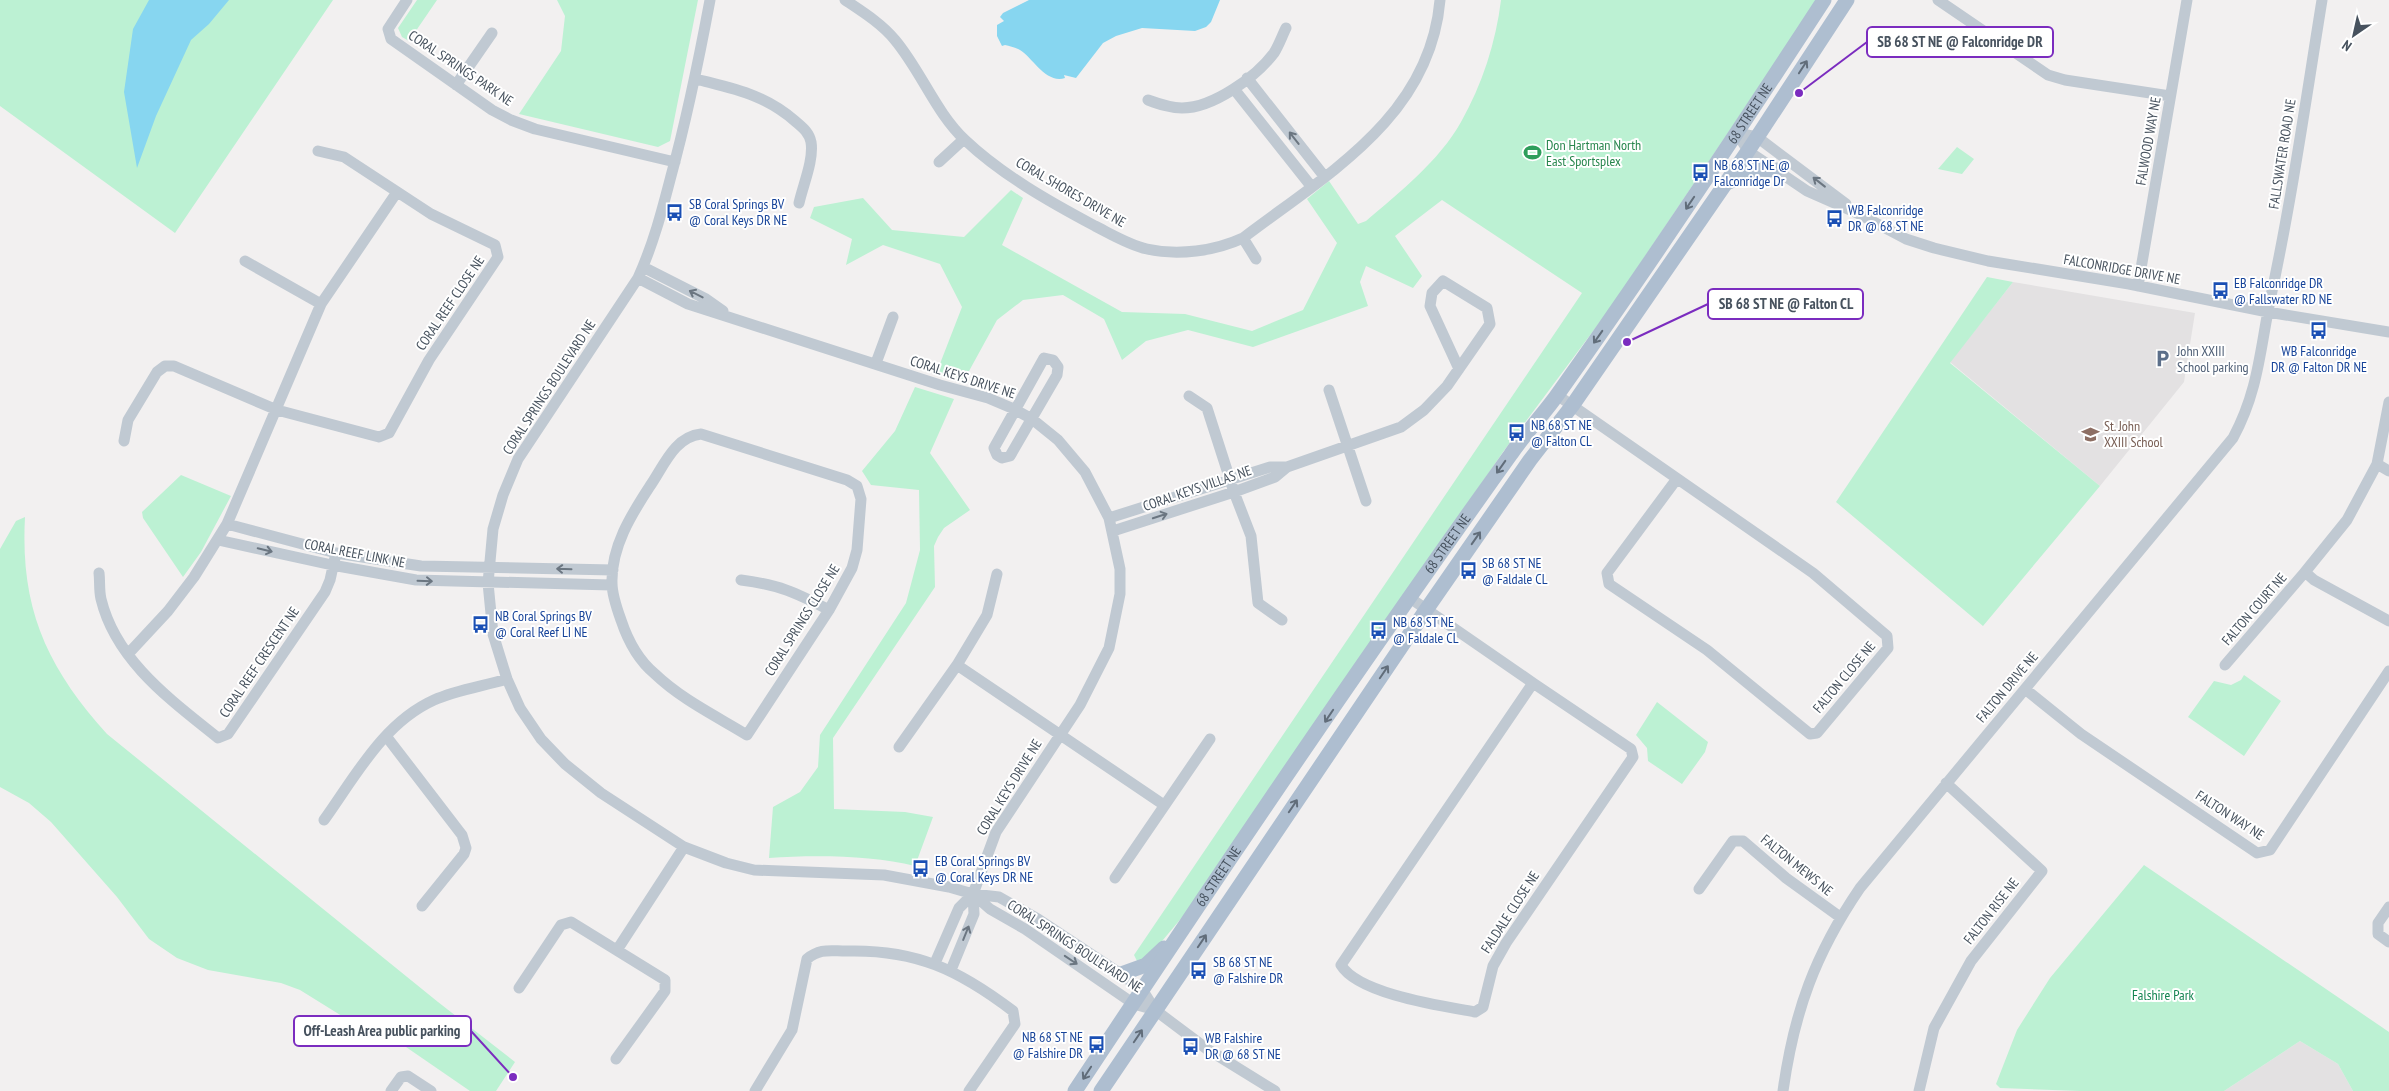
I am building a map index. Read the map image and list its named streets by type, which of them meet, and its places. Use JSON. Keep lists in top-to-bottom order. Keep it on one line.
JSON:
{"streets":{"main road":["68 STREET NE"],"street":["CORAL SPRINGS PARK NE","FALWOOD WAY NE","FALLSWATER ROAD NE","CORAL SHORES DRIVE NE","FALCONRIDGE DRIVE NE","CORAL REEF CLOSE NE","CORAL KEYS DRIVE NE","CORAL SPRINGS BOULEVARD NE","CORAL KEYS VILLAS NE","CORAL REEF LINK NE","FALTON COURT NE","CORAL SPRINGS CLOSE NE","CORAL REEF CRESCENT NE","FALTON CLOSE NE","FALTON DRIVE NE","FALTON WAY NE","FALTON MEWS NE","FALTON RISE NE","FALDALE CLOSE NE"]},"crossings":[["CORAL SPRINGS PARK NE","CORAL SPRINGS BOULEVARD NE"],["68 STREET NE","FALCONRIDGE DRIVE NE"],["68 STREET NE","CORAL SPRINGS BOULEVARD NE"],["68 STREET NE","FALTON CLOSE NE"],["68 STREET NE","FALDALE CLOSE NE"],["FALWOOD WAY NE","FALCONRIDGE DRIVE NE"],["FALLSWATER ROAD NE","FALCONRIDGE DRIVE NE"],["FALLSWATER ROAD NE","FALTON DRIVE NE"],["FALCONRIDGE DRIVE NE","FALTON DRIVE NE"],["CORAL KEYS DRIVE NE","CORAL SPRINGS BOULEVARD NE"],["CORAL KEYS DRIVE NE","CORAL KEYS VILLAS NE"],["CORAL SPRINGS BOULEVARD NE","CORAL REEF LINK NE"],["CORAL REEF LINK NE","CORAL REEF CRESCENT NE"],["FALTON DRIVE NE","FALTON WAY NE"],["FALTON DRIVE NE","FALTON MEWS NE"],["FALTON DRIVE NE","FALTON RISE NE"]],"parks":["Falshire Park"],"places":{"other":["SB 68 ST NE @ Falconridge DR","SB 68 ST NE @ Falton CL","Off-Leash Area public parking"],"sports":["Don Hartman North East Sportsplex"],"bus stop":["NB 68 ST NE @ Falconridge Dr","SB Coral Springs BV @ Coral Keys DR NE","WB Falconridge DR @ 68 ST NE","EB Falconridge DR @ Fallswater RD NE","WB Falconridge DR @ Falton DR NE","NB 68 ST NE @ Falton CL","SB 68 ST NE @ Faldale CL","NB Coral Springs BV @ Coral Reef LI NE","NB 68 ST NE @ Faldale CL","EB Coral Springs BV @ Coral Keys DR NE","SB 68 ST NE @ Falshire DR","NB 68 ST NE @ Falshire DR","WB Falshire DR @ 68 ST NE"],"parking":["John XXIII School parking"],"school or university":["St. John XXIII School"]},"north":"bottom left"}
